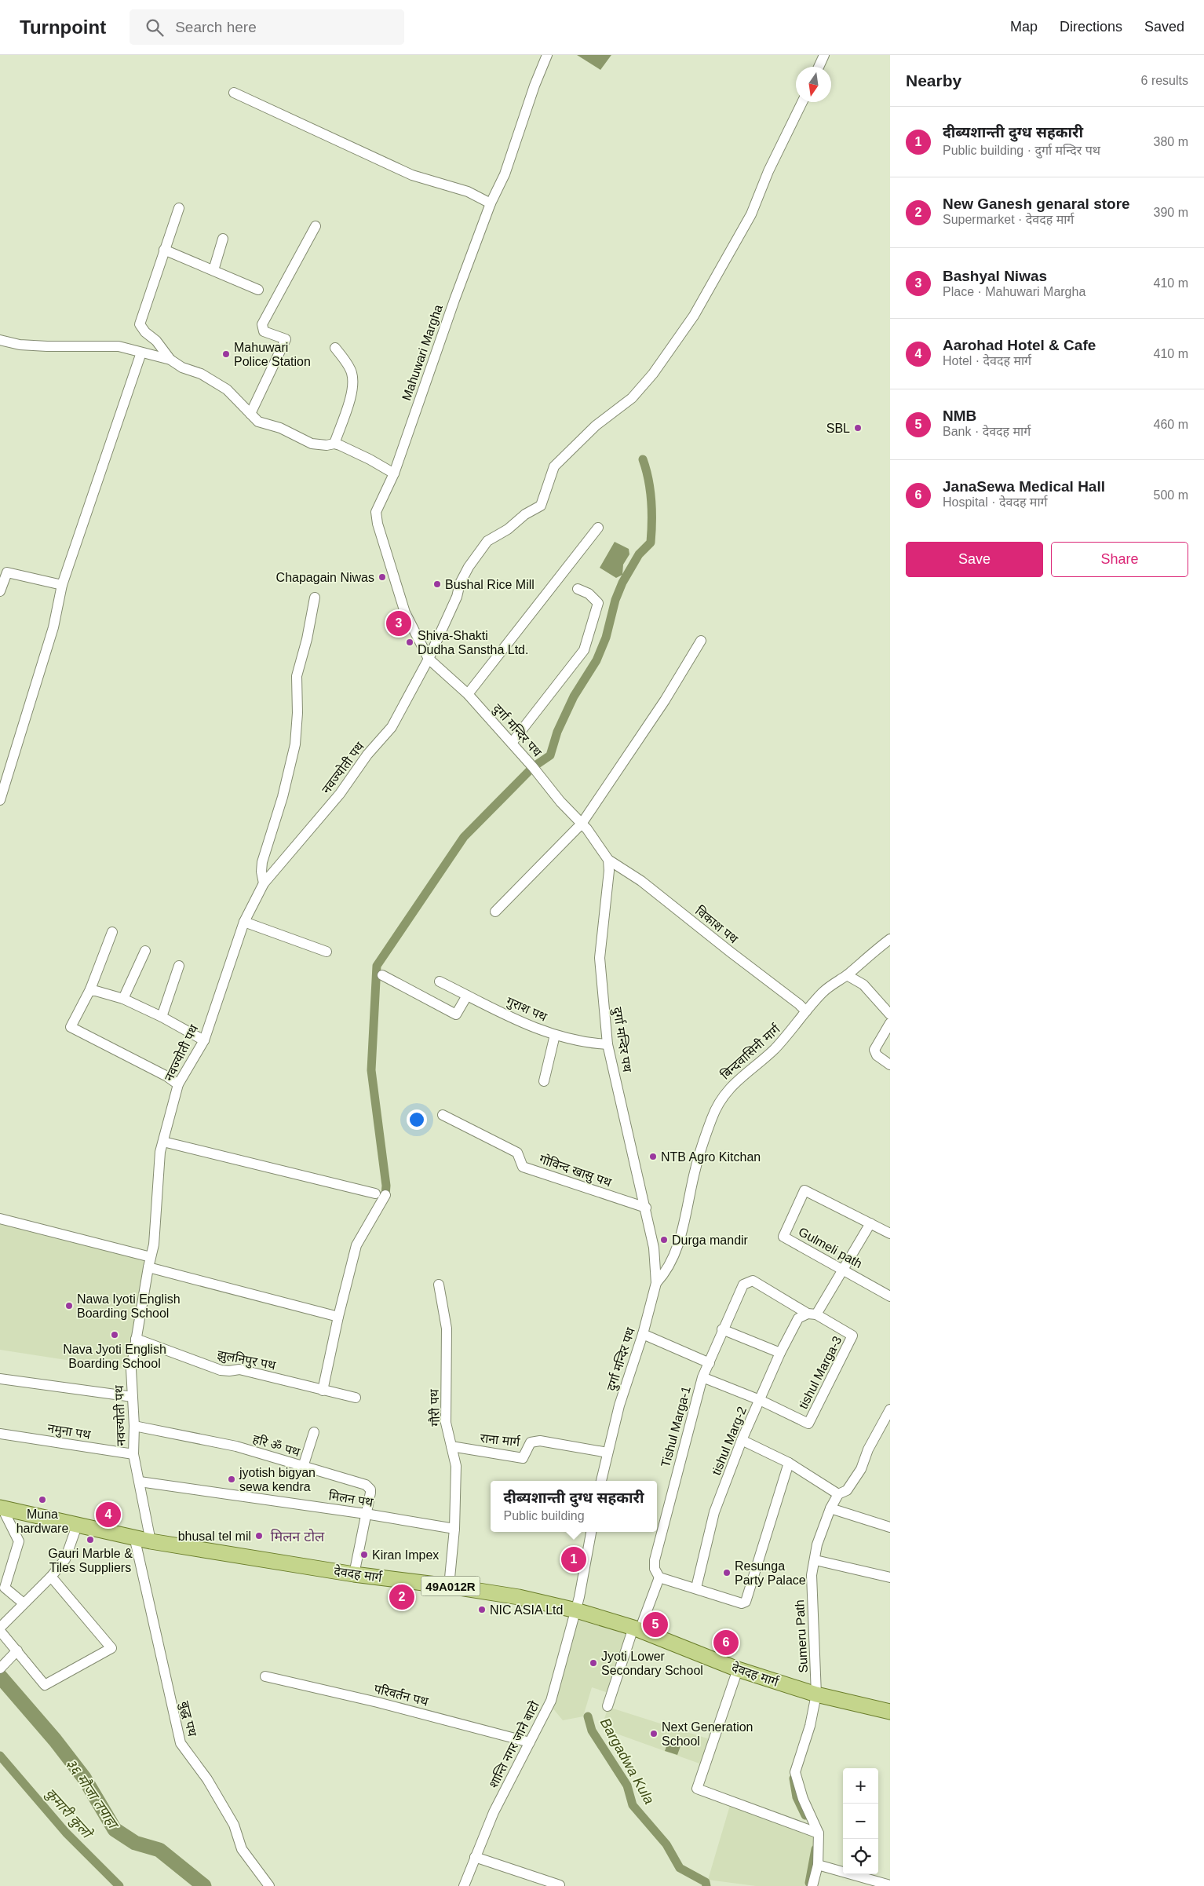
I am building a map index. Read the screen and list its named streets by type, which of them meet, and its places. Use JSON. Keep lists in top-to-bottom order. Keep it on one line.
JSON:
{"streets":{"main road":["देवदह मार्ग","49A012R"],"street":["Mahuwari Margha","दुर्गा मन्दिर पथ","नवज्योती पथ","विकाश पथ","गुराश पथ","बिन्दवासिनी मार्ग","गोविन्द खासु पथ","Gulmeli path","झुलनिपुर पथ","tishul Marga-3","गौरी पथ","Tishul Marga-1","नमुना पथ","राना मार्ग","tishul Marg-2","हरि ॐ पथ","मिलन पथ","Sumeru Path","परिवर्तन पथ","बुद्ध पथ","शान्ति नगर जाने बाटो"]},"crossings":[["Mahuwari Margha","दुर्गा मन्दिर पथ"],["Mahuwari Margha","नवज्योती पथ"],["दुर्गा मन्दिर पथ","नवज्योती पथ"],["दुर्गा मन्दिर पथ","विकाश पथ"],["दुर्गा मन्दिर पथ","गुराश पथ"],["दुर्गा मन्दिर पथ","बिन्दवासिनी मार्ग"],["दुर्गा मन्दिर पथ","गोविन्द खासु पथ"],["दुर्गा मन्दिर पथ","राना मार्ग"],["नवज्योती पथ","झुलनिपुर पथ"],["नवज्योती पथ","नमुना पथ"],["नवज्योती पथ","हरि ॐ पथ"],["नवज्योती पथ","मिलन पथ"],["नवज्योती पथ","देवदह मार्ग"],["विकाश पथ","बिन्दवासिनी मार्ग"],["Gulmeli path","tishul Marg-2"],["tishul Marga-3","Tishul Marga-1"],["tishul Marga-3","tishul Marg-2"],["गौरी पथ","राना मार्ग"],["गौरी पथ","मिलन पथ"],["Tishul Marga-1","tishul Marg-2"],["हरि ॐ पथ","मिलन पथ"],["हरि ॐ पथ","देवदह मार्ग"],["देवदह मार्ग","Sumeru Path"],["देवदह मार्ग","बुद्ध पथ"],["देवदह मार्ग","शान्ति नगर जाने बाटो"],["परिवर्तन पथ","शान्ति नगर जाने बाटो"]],"districts":["मिलन टोल"],"water":["Bargadwa Kula","३६ मौजा तपाहा","कुमारी कुलो"],"places":["Mahuwari Police Station","SBL","Chapagain Niwas","Bushal Rice Mill","Shiva-Shakti Dudha Sanstha Ltd.","NTB Agro Kitchan","Durga mandir","Nawa Iyoti English Boarding School","Nava Jyoti English Boarding School","jyotish bigyan sewa kendra","Muna hardware","bhusal tel mil","Gauri Marble & Tiles Suppliers","Kiran Impex","Resunga Party Palace","NIC ASIA Ltd","Jyoti Lower Secondary School","Next Generation School"],"north":"bottom","page":{"header":"Turnpoint","search":"Search here","nav":["Map","Directions","Saved"],"heading":["Nearby","6 results"],"list":[{"mark":"1","name":"दीब्यशान्ती दुग्ध सहकारी","note":"Public building · दुर्गा मन्दिर पथ","value":"380 m"},{"mark":"2","name":"New Ganesh genaral store","note":"Supermarket · देवदह मार्ग","value":"390 m"},{"mark":"3","name":"Bashyal Niwas","note":"Place · Mahuwari Margha","value":"410 m"},{"mark":"4","name":"Aarohad Hotel & Cafe","note":"Hotel · देवदह मार्ग","value":"410 m"},{"mark":"5","name":"NMB","note":"Bank · देवदह मार्ग","value":"460 m"},{"mark":"6","name":"JanaSewa Medical Hall","note":"Hospital · देवदह मार्ग","value":"500 m"}],"buttons":["Save","Share"],"pins":["3","4","1","2","5","6"],"popup":["दीब्यशान्ती दुग्ध सहकारी","Public building"],"map_buttons":["+","−"]}}
